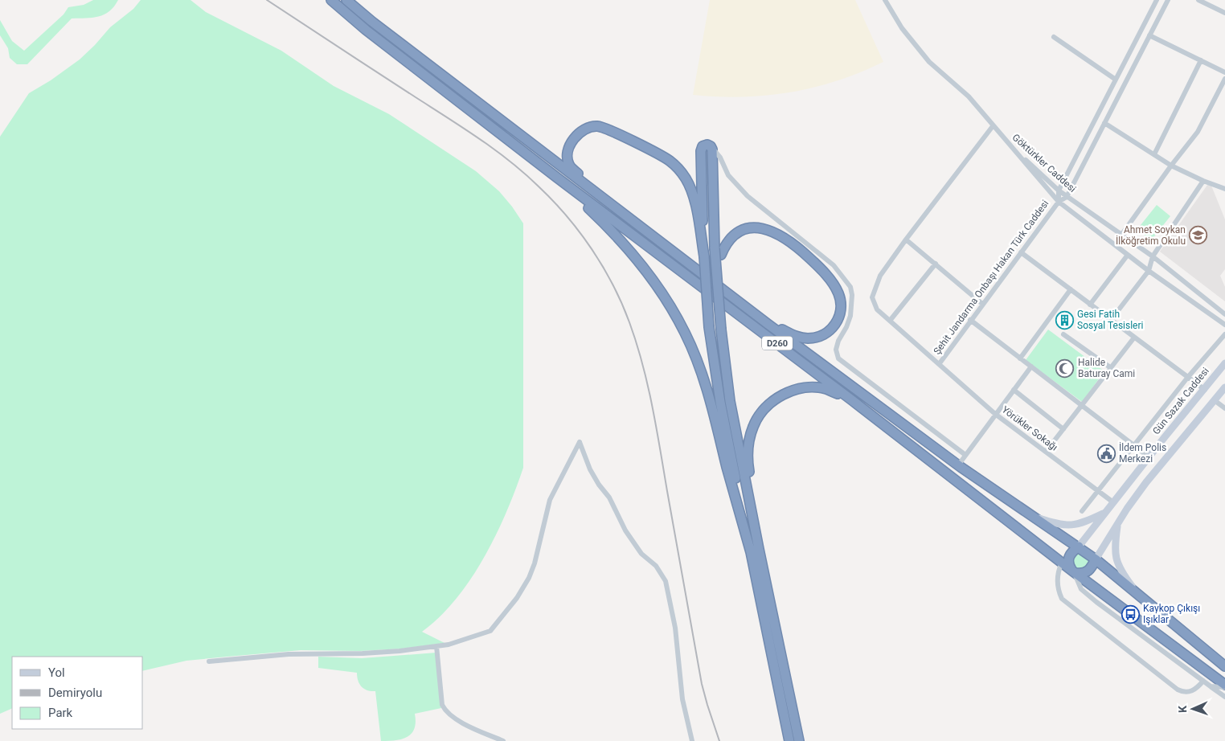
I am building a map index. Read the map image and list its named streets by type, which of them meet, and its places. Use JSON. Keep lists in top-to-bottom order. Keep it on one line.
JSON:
{"streets":{"highway":["D260"],"street":["Göktürkler Caddesi","Şehit Jandarma Onbaşı Hakan Türk Caddesi","Gün Sazak Caddesi","Yörükler Sokağı"]},"crossings":[["Göktürkler Caddesi","Şehit Jandarma Onbaşı Hakan Türk Caddesi"],["Şehit Jandarma Onbaşı Hakan Türk Caddesi","Yörükler Sokağı"],["D260","Gün Sazak Caddesi"],["Gün Sazak Caddesi","Yörükler Sokağı"]],"places":{"school or university":["Ahmet Soykan İlköğretim Okulu"],"building":["Gesi Fatih Sosyal Tesisleri"],"mosque":["Halide Baturay Cami"],"public building":["İldem Polis Merkezi"],"bus stop":["Kaykop Çıkışı Işıklar"]},"legend":["Yol","Demiryolu","Park"],"north":"left"}
